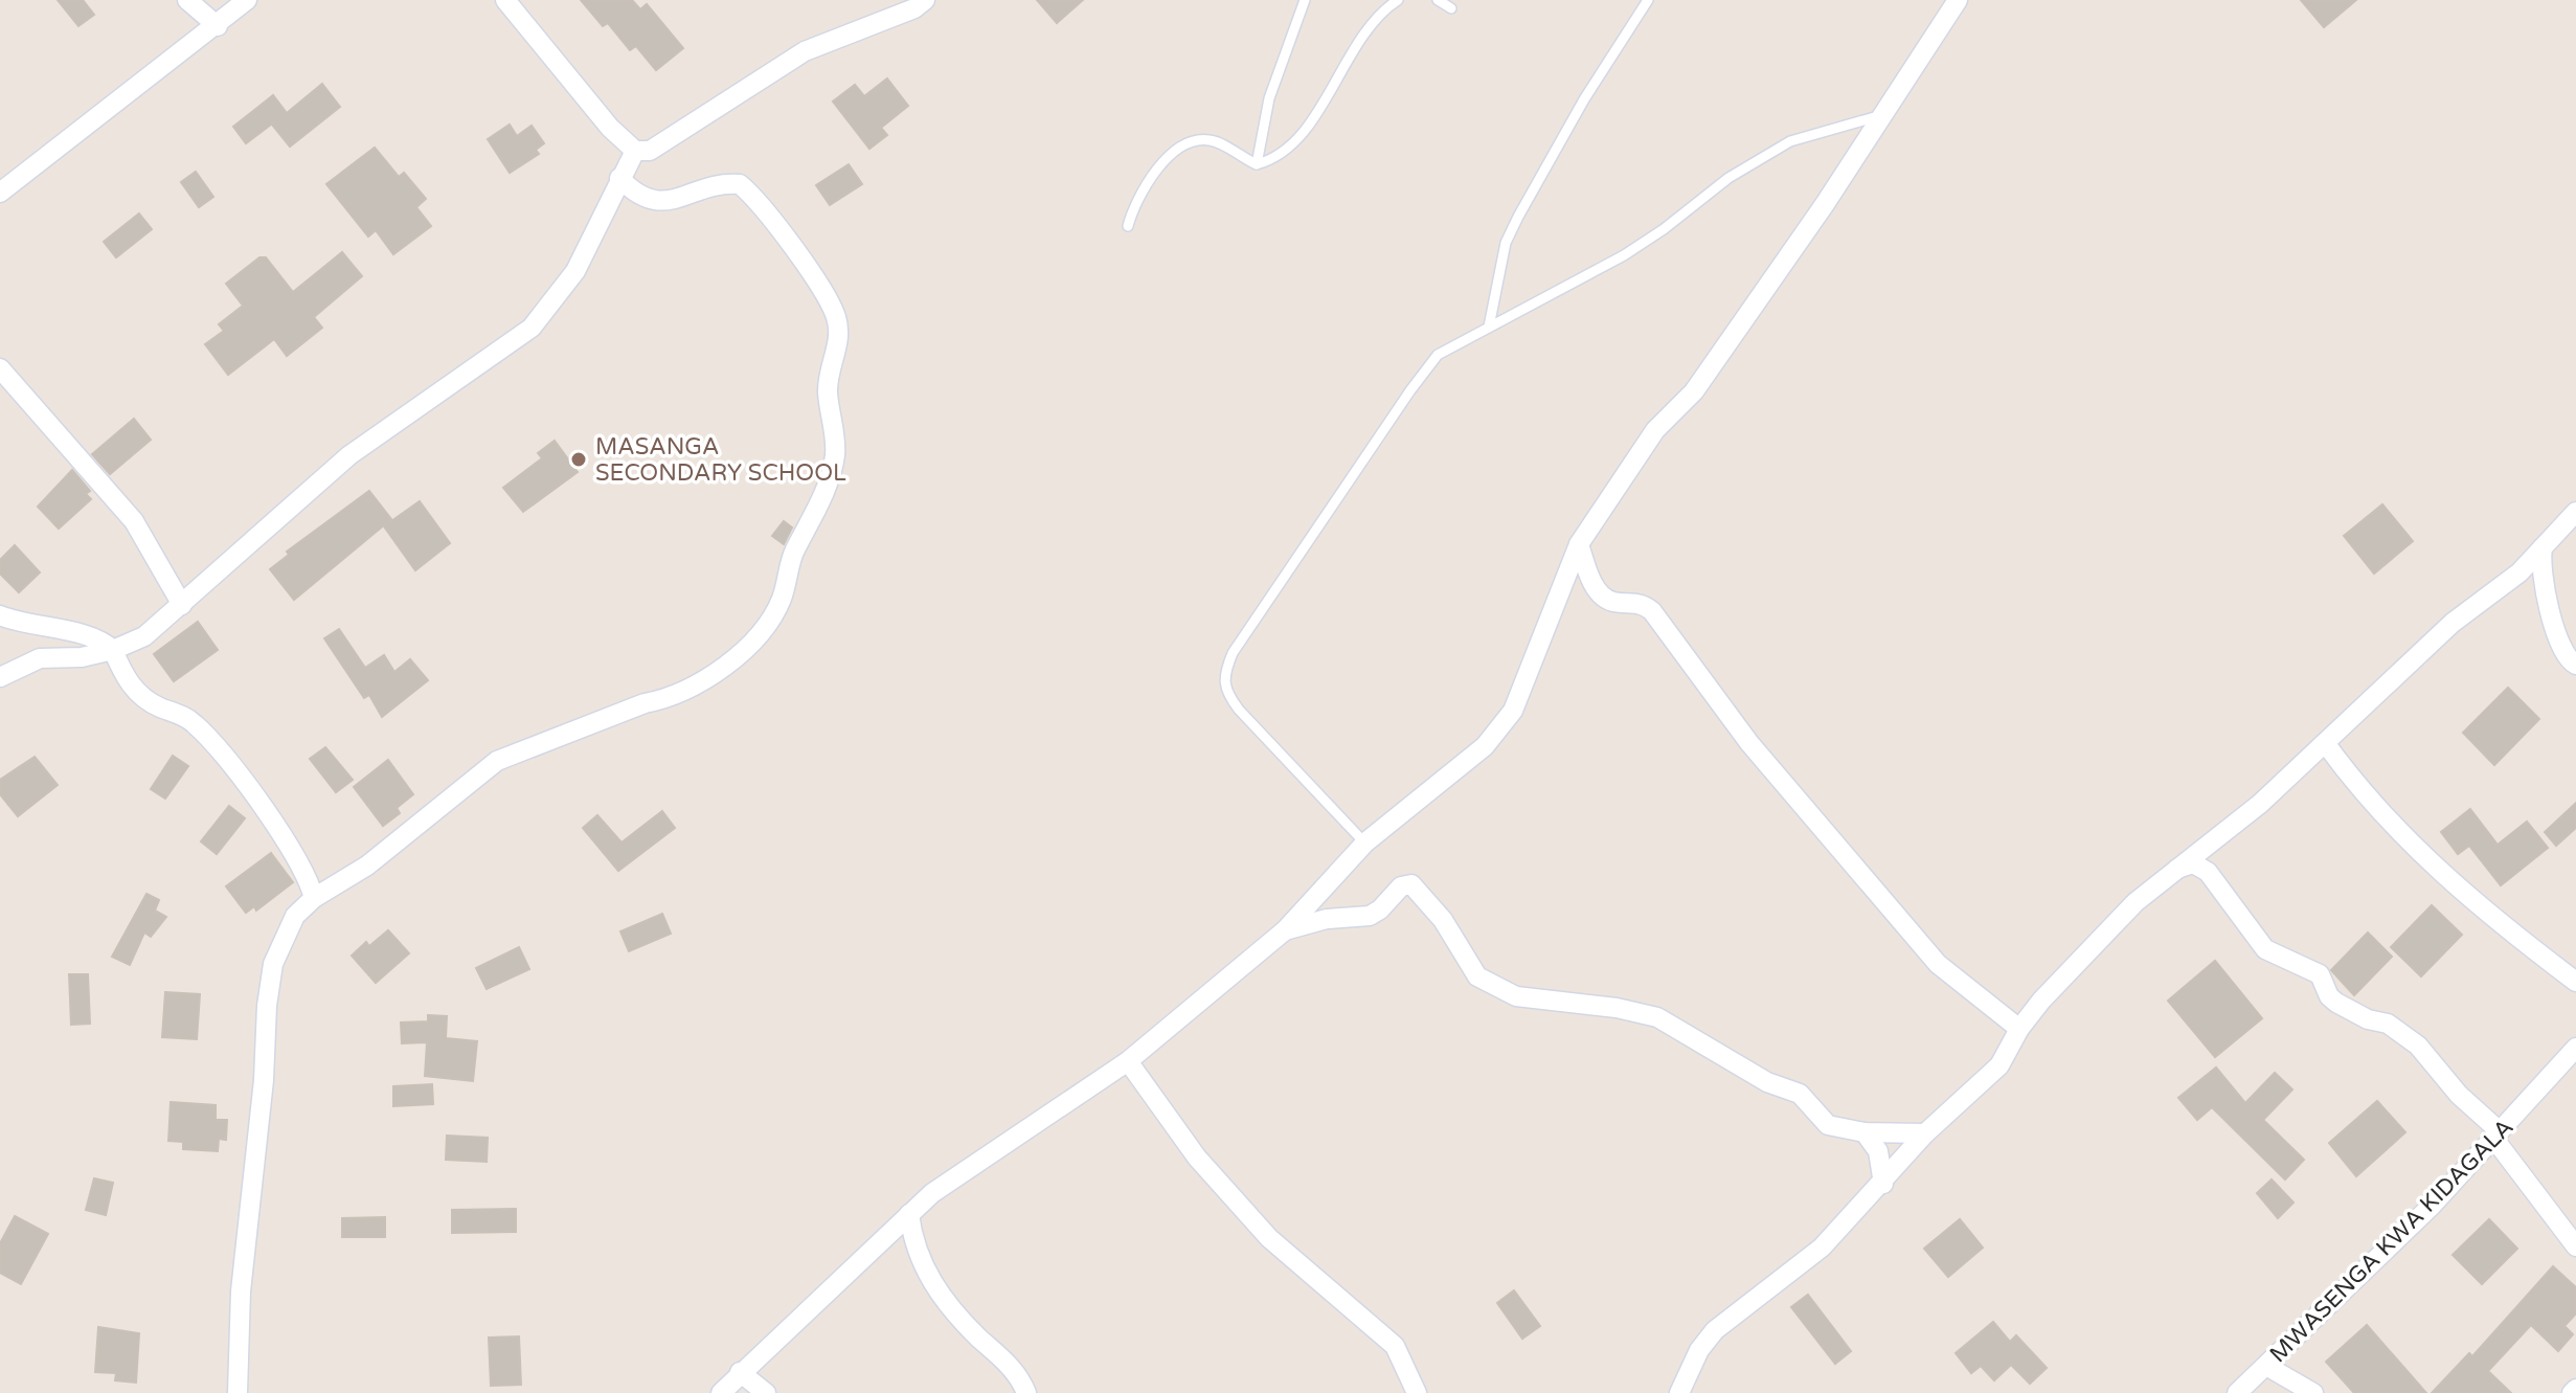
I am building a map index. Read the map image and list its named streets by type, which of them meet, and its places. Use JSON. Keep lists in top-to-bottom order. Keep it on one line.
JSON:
{"streets":{"street":["MWASENGA KWA KIDAGALA"]},"places":["MASANGA SECONDARY SCHOOL"]}
